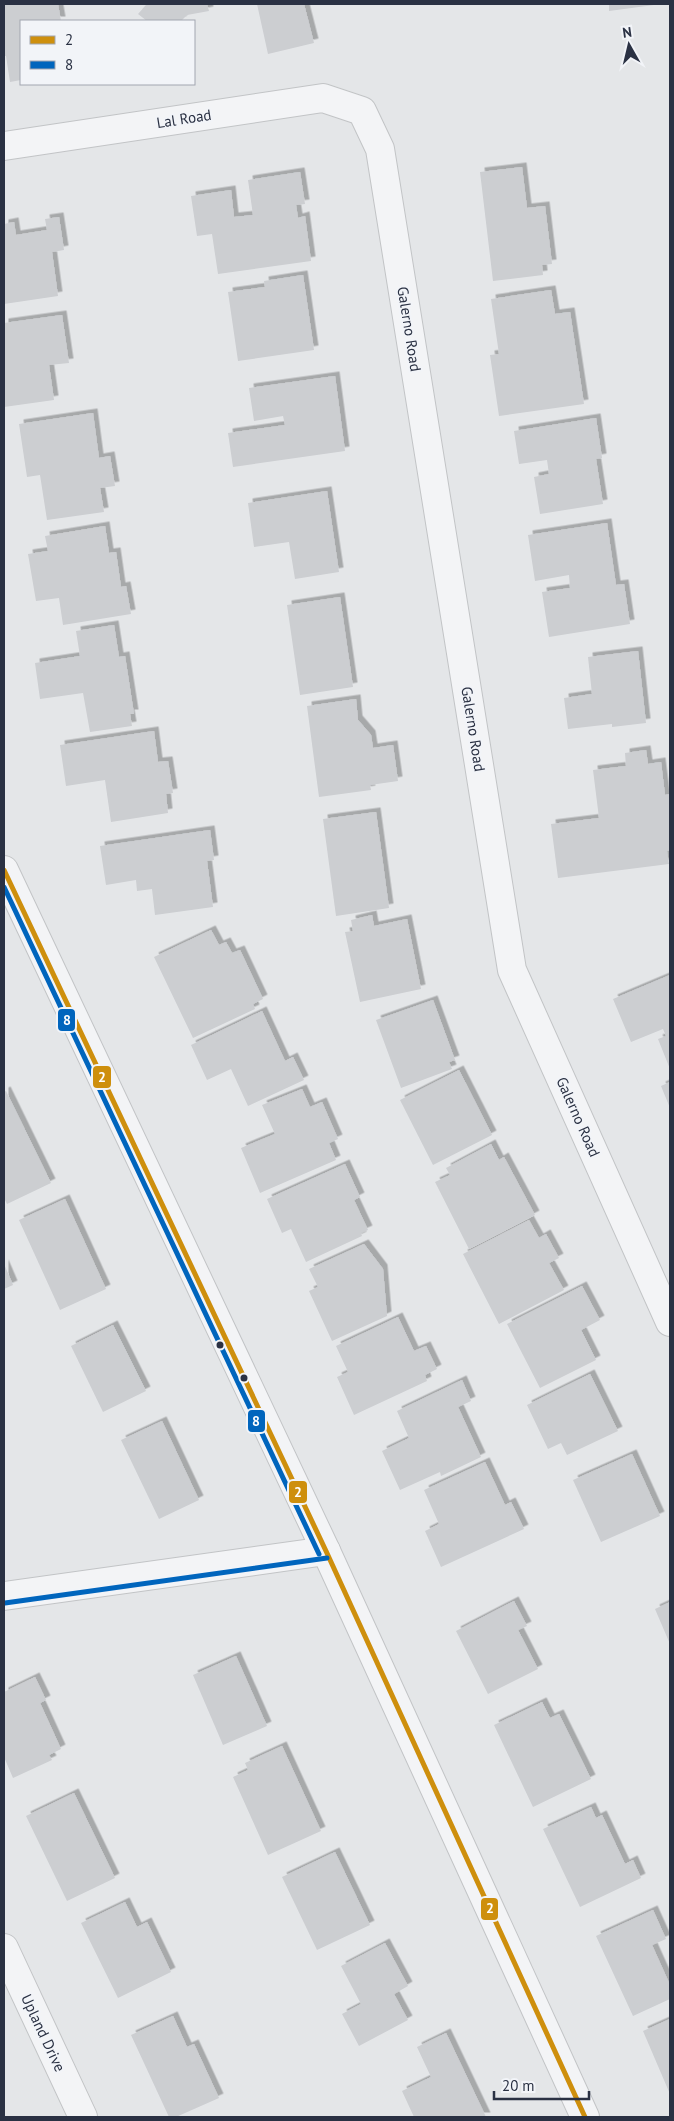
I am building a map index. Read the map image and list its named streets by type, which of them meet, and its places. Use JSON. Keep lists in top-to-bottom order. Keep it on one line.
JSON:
{"streets":{"street":["Lal Road","Galerno Road","Upland Drive"]},"crossings":[["Lal Road","Galerno Road"]],"lines":["transit line 2","transit line 8"],"legend":["2","8"],"scale_bar":"20 m","north":"top"}
